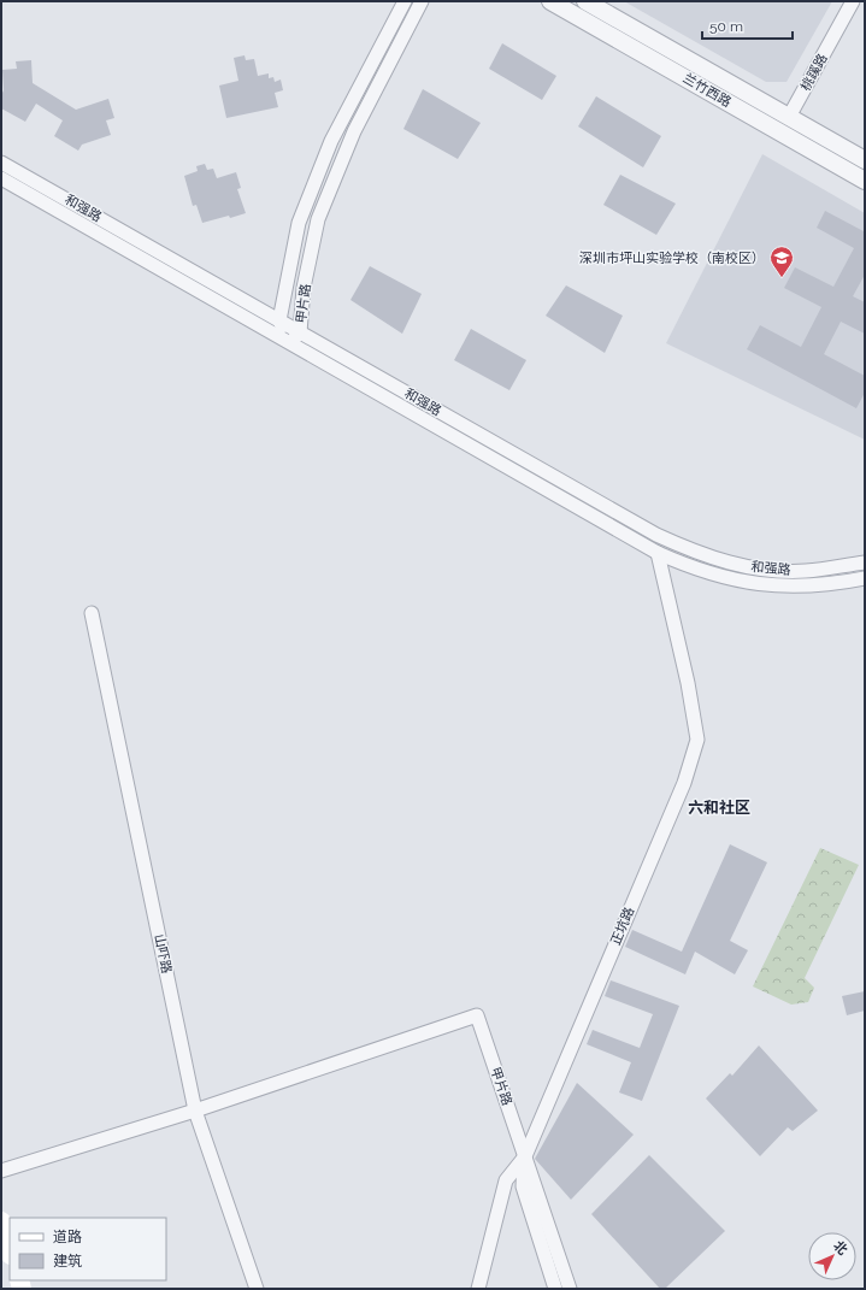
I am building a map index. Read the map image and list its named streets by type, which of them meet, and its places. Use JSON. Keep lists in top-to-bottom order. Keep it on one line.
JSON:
{"streets":{"street":["桃蹊路","兰竹西路","和强路","甲片路","正坑路","山吓路"]},"crossings":[["桃蹊路","兰竹西路"],["和强路","甲片路"],["和强路","正坑路"],["甲片路","正坑路"],["甲片路","山吓路"]],"districts":["六和社区"],"places":{"school or university":["深圳市坪山实验学校（南校区）"]},"legend":["道路","建筑"],"scale_bar":"50 m","north":"top right"}
